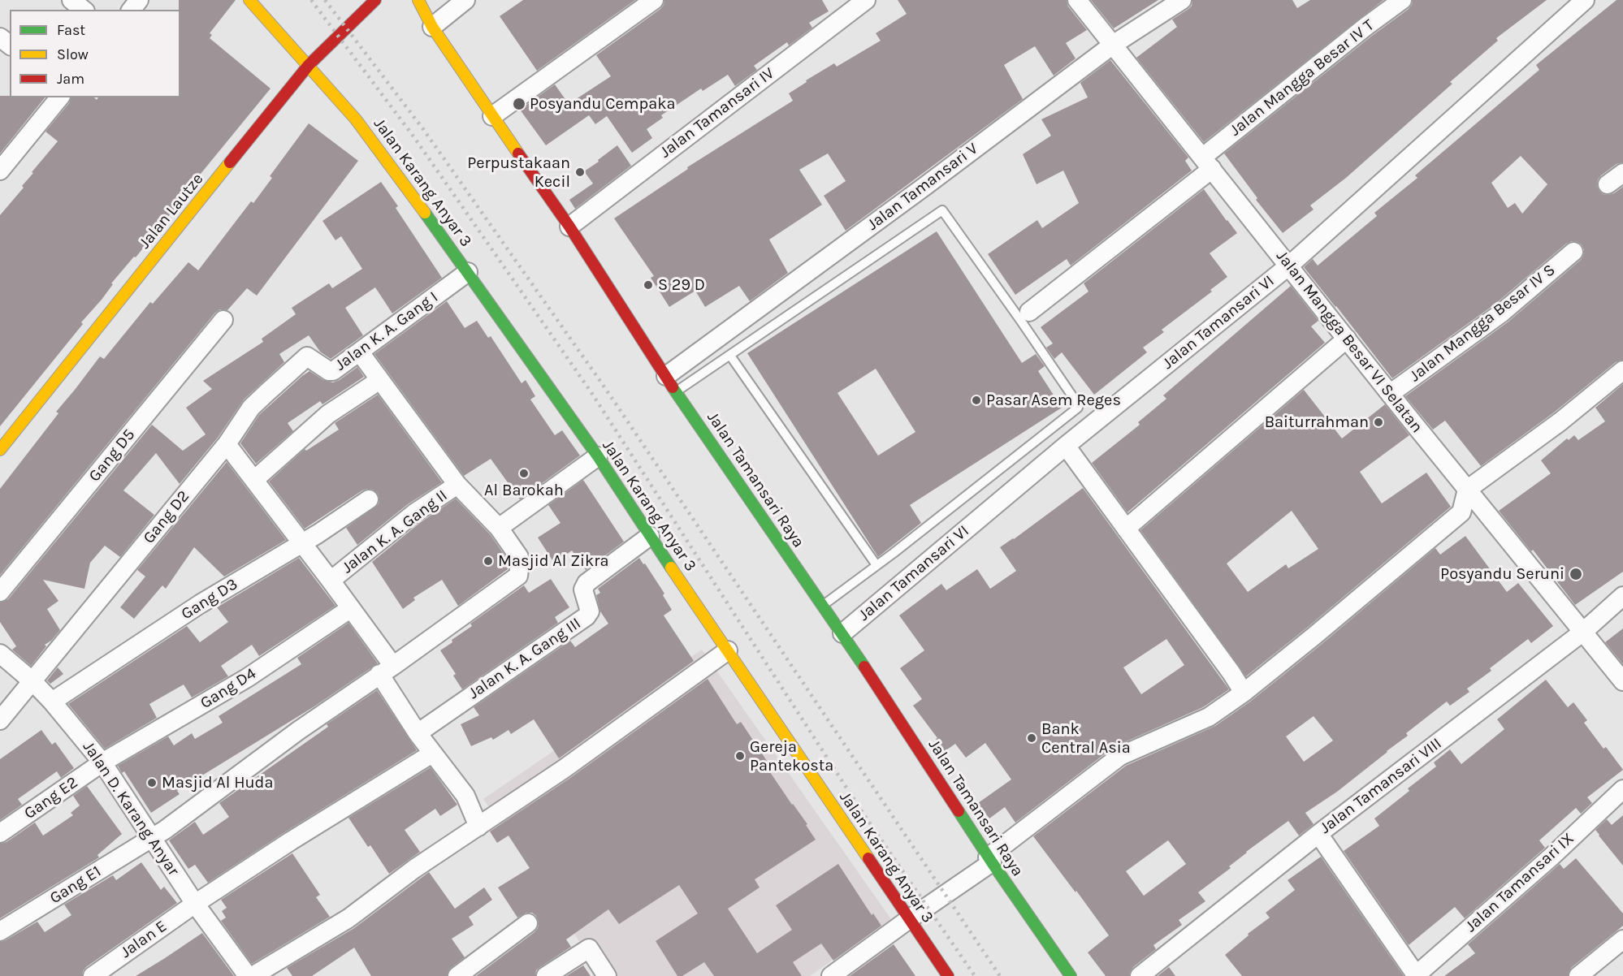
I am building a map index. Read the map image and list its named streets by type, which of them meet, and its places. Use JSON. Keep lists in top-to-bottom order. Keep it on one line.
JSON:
{"streets":{"street":["Jalan Mangga Besar IV T","Jalan Tamansari IV","Jalan Karang Anyar 3","Jalan Tamansari V","Jalan Lautze","Jalan Tamansari VI","Jalan Mangga Besar IV S","Jalan K. A. Gang I","Jalan Mangga Besar VI Selatan","Gang D5","Jalan Tamansari Raya","Gang D2","Jalan K. A. Gang II","Gang D3","Jalan K. A. Gang III","Gang D4","Jalan Tamansari VIII","Gang E2","Jalan D. Karang Anyar","Jalan Tamansari IX","Gang E1","Jalan E"]},"crossings":[["Jalan Mangga Besar IV T","Jalan Mangga Besar VI Selatan"],["Jalan Tamansari IV","Jalan Tamansari Raya"],["Jalan Karang Anyar 3","Jalan Lautze"],["Jalan Karang Anyar 3","Jalan K. A. Gang I"],["Jalan Karang Anyar 3","Jalan K. A. Gang III"],["Jalan Tamansari V","Jalan Mangga Besar VI Selatan"],["Jalan Tamansari V","Jalan Tamansari Raya"],["Jalan Tamansari VI","Jalan Mangga Besar VI Selatan"],["Jalan Tamansari VI","Jalan Tamansari Raya"],["Jalan Mangga Besar IV S","Jalan Mangga Besar VI Selatan"],["Jalan K. A. Gang I","Gang D2"],["Jalan Mangga Besar VI Selatan","Jalan Tamansari VIII"],["Gang D2","Jalan D. Karang Anyar"],["Gang D3","Jalan D. Karang Anyar"],["Gang D4","Gang E2"],["Gang D4","Jalan D. Karang Anyar"],["Gang E2","Jalan D. Karang Anyar"],["Jalan D. Karang Anyar","Gang E1"],["Jalan D. Karang Anyar","Jalan E"]],"places":["Posyandu Cempaka","Perpustakaan Kecil","S 29 D","Pasar Asem Reges","Baiturrahman","Al Barokah","Masjid Al Zikra","Posyandu Seruni","Bank Central Asia","Gereja Pantekosta","Masjid Al Huda"],"legend":["Fast","Slow","Jam"]}
